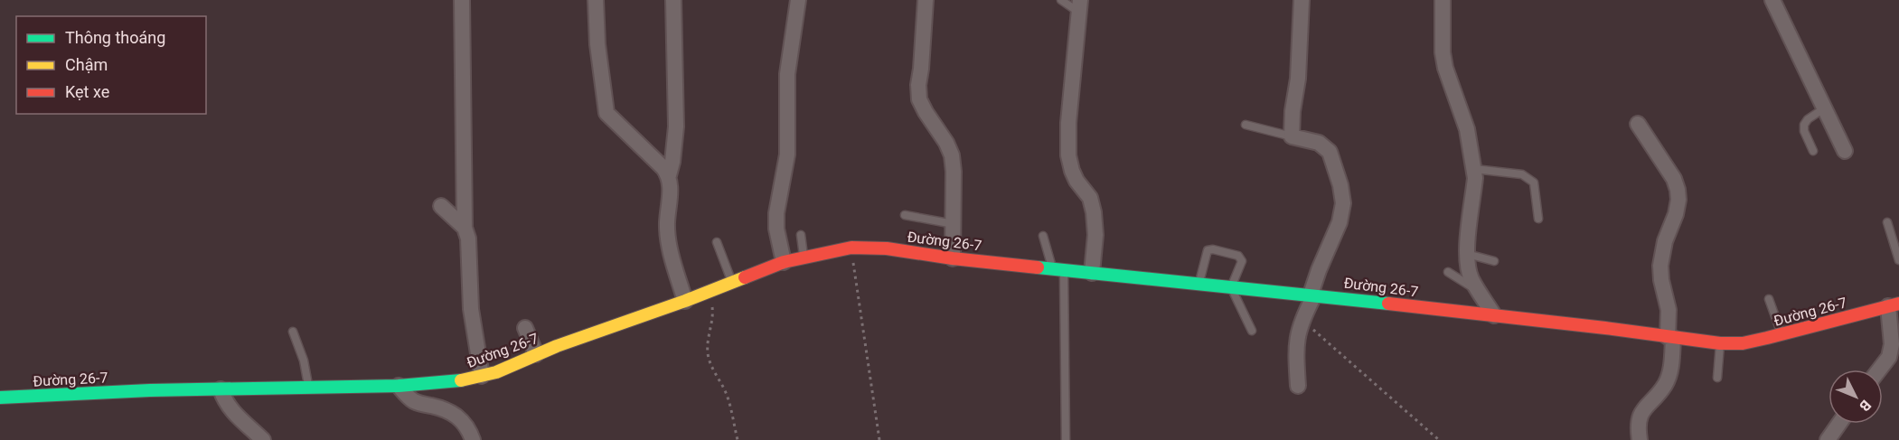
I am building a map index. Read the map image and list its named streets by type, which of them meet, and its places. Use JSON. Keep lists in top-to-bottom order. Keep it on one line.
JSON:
{"streets":{"street":["Đường 26-7"]},"legend":["Thông thoáng","Chậm","Kẹt xe"],"north":"bottom right"}
